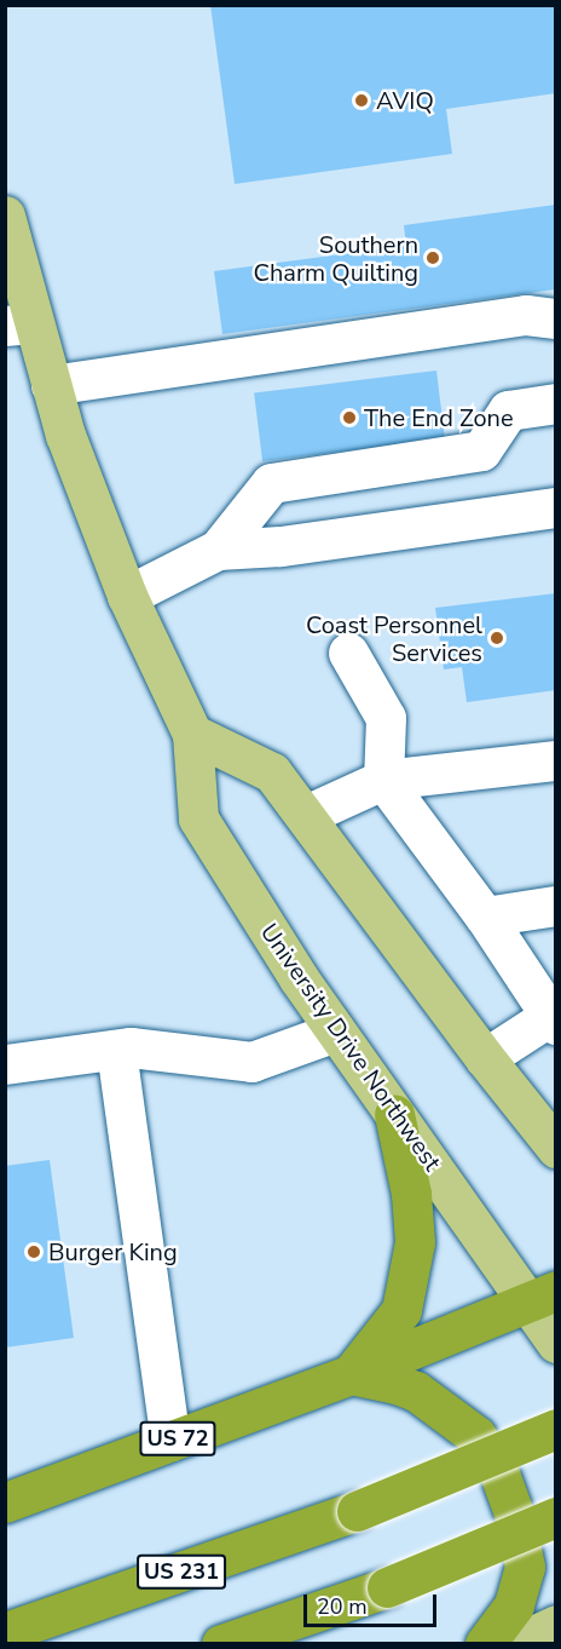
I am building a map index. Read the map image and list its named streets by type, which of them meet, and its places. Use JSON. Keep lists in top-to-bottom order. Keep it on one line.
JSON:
{"streets":{"highway":["US 72","US 231"],"main road":["University Drive Northwest"]},"crossings":[["University Drive Northwest","US 72"]],"places":["AVIQ","Southern Charm Quilting","The End Zone","Coast Personnel Services","Burger King"],"scale_bar":"20 m"}
